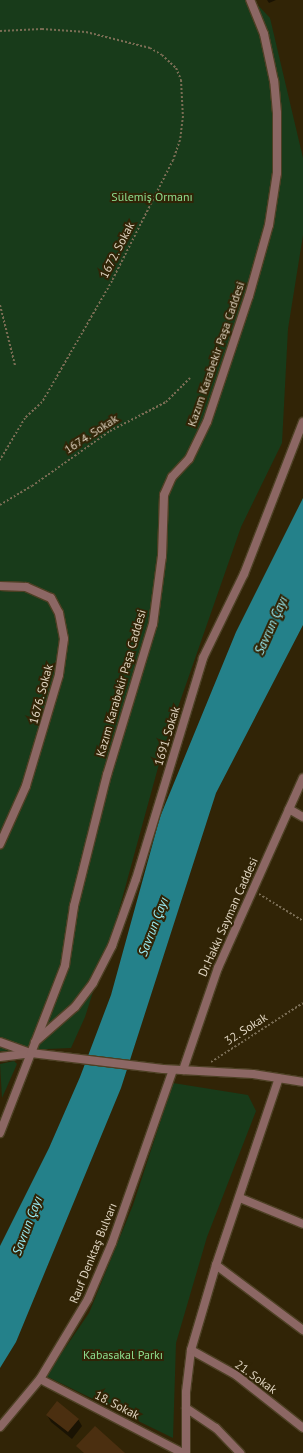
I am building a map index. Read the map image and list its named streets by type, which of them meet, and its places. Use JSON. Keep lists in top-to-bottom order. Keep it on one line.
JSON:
{"streets":{"street":["Kazım Karabekir Paşa Caddesi","1676. Sokak","1691. Sokak","Dr.Hakkı Sayman Caddesi","Rauf Denktaş Bulvarı","21. Sokak","18. Sokak"],"path":["1672. Sokak","1674. Sokak","32. Sokak"]},"crossings":[["Kazım Karabekir Paşa Caddesi","1691. Sokak"],["Rauf Denktaş Bulvarı","18. Sokak"]],"water":["Savrun Çayı"],"parks":["Sülemiş Ormanı","Kabasakal Parkı"]}
